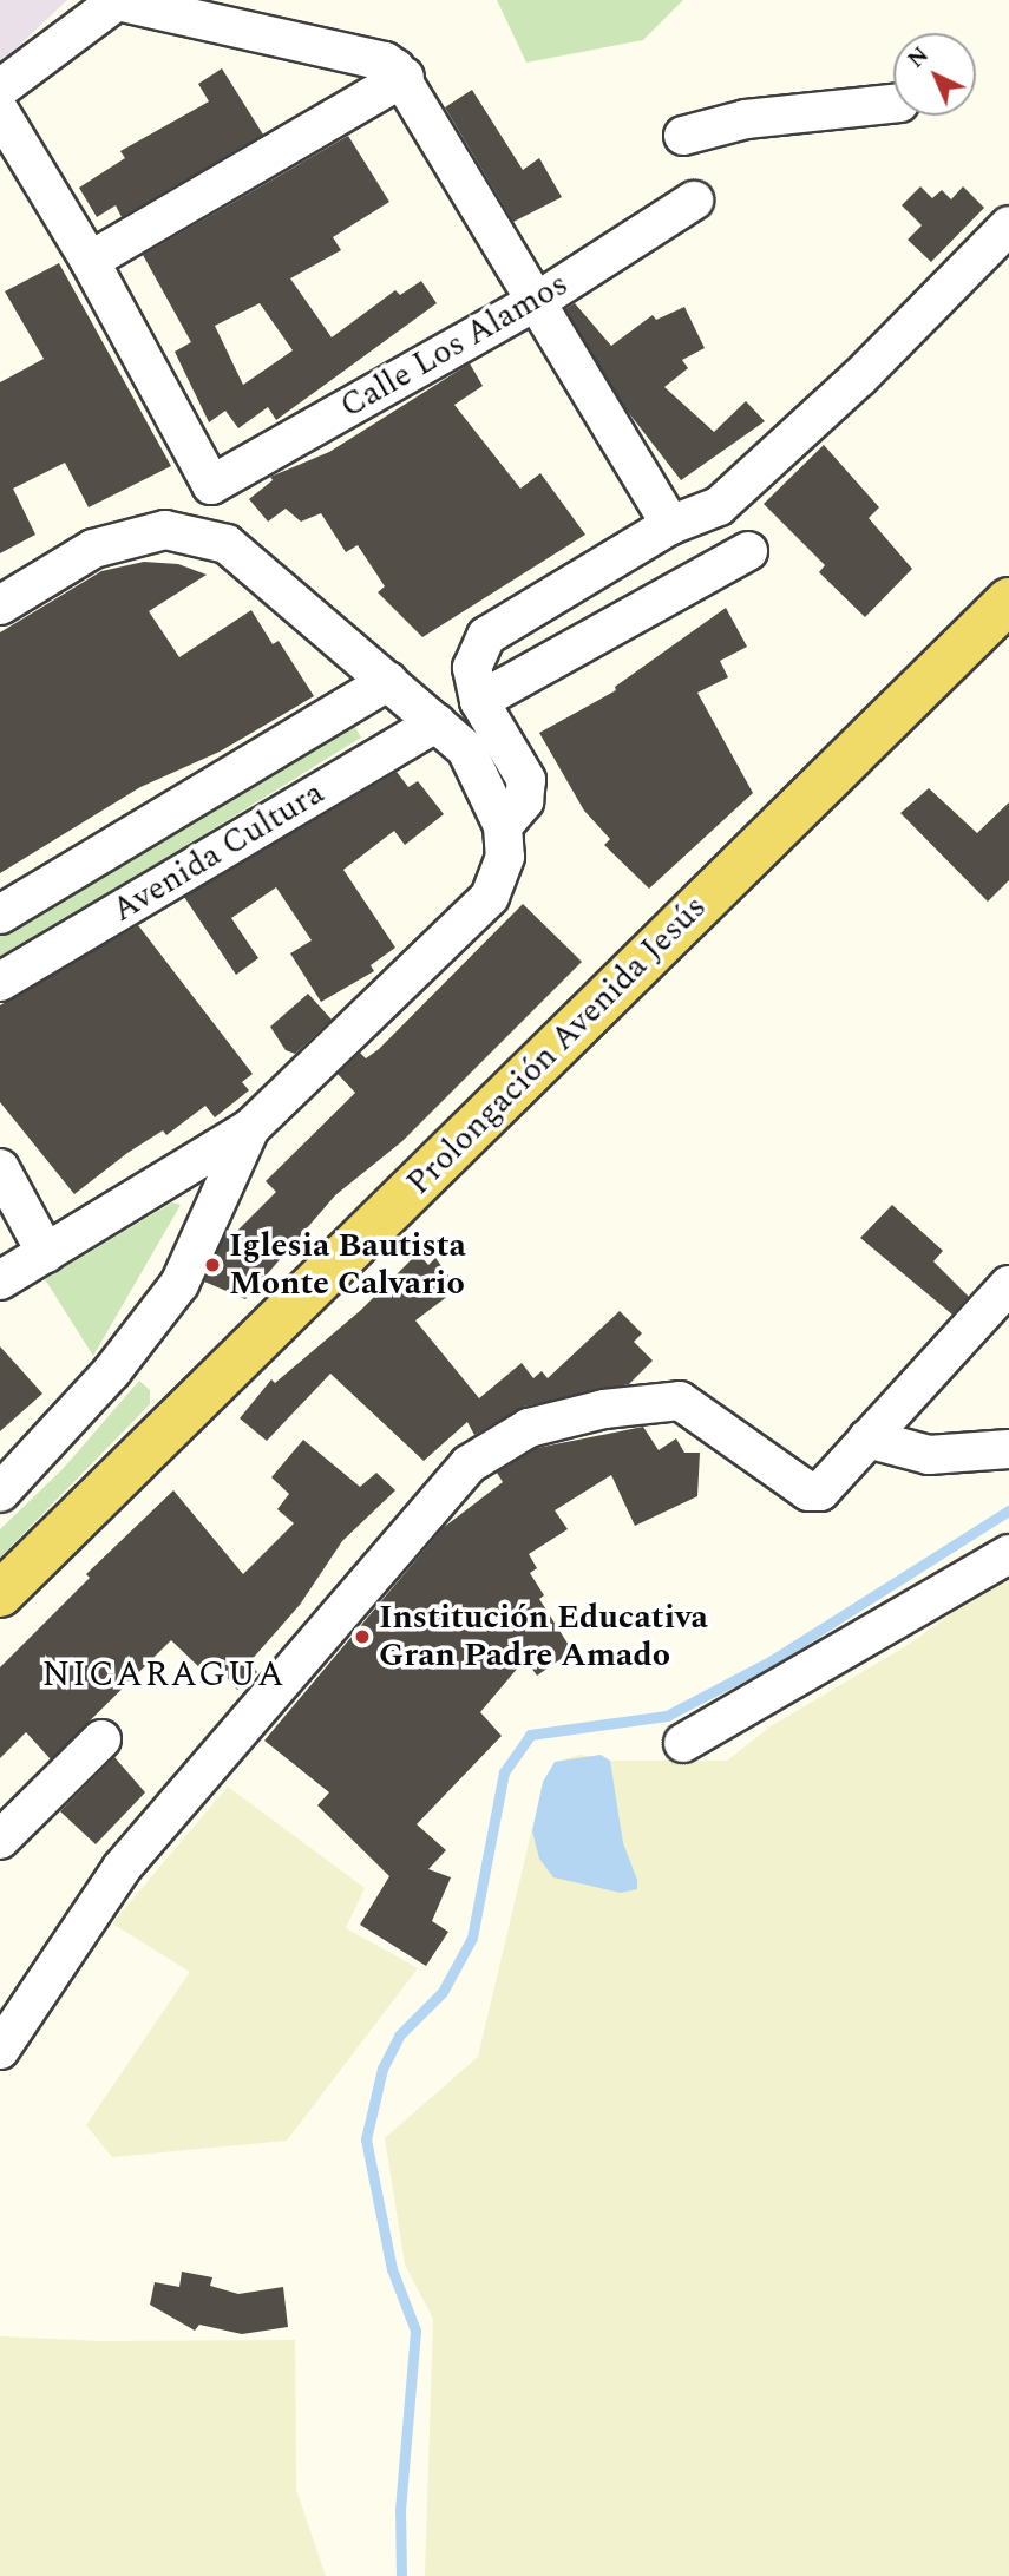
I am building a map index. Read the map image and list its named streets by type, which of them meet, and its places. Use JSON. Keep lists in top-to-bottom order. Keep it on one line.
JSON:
{"streets":{"main road":["Prolongación Avenida Jesús"],"street":["Calle Los Alamos","Avenida Cultura"]},"districts":["NICARAGUA"],"places":["Iglesia Bautista Monte Calvario","Institución Educativa Gran Padre Amado"],"north":"top left"}
